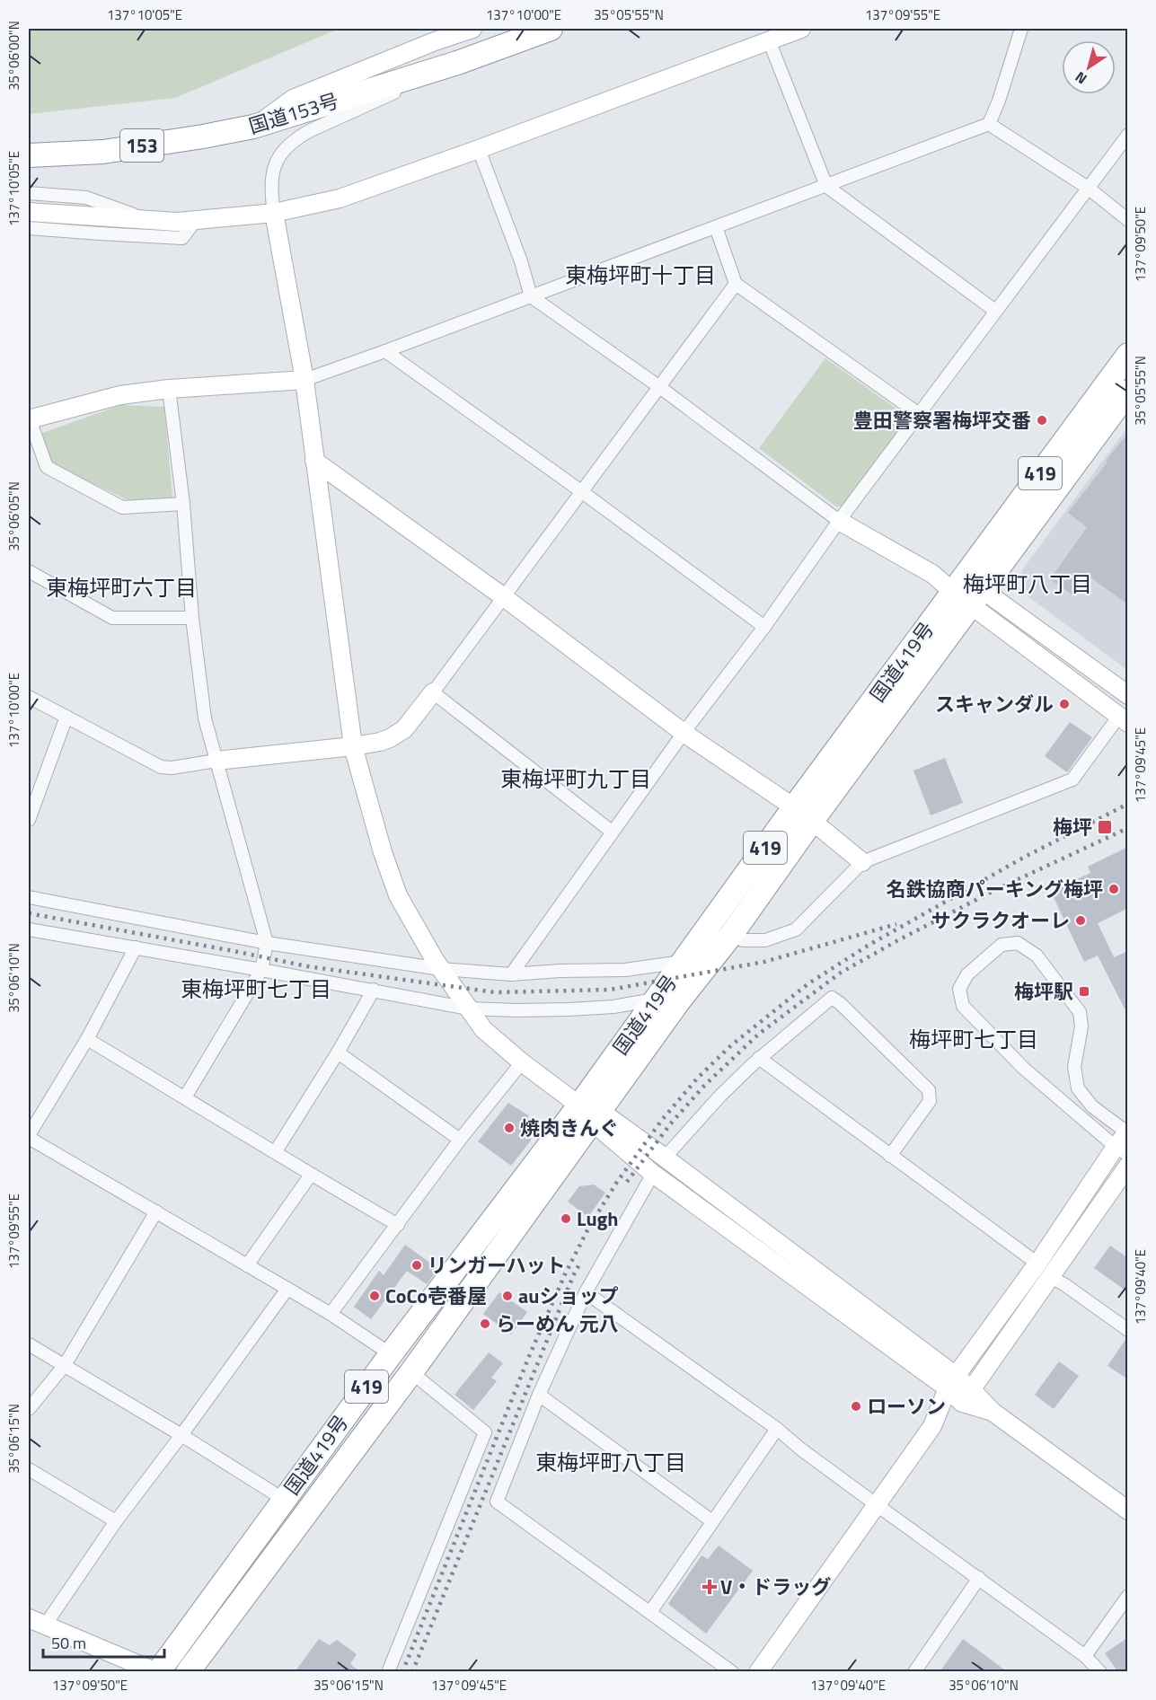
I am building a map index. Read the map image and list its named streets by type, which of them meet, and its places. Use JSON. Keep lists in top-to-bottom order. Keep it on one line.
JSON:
{"streets":{"highway":["国道153号","153","419","国道419号"]},"districts":["東梅坪町十丁目","梅坪町八丁目","東梅坪町六丁目","東梅坪町九丁目","東梅坪町七丁目","梅坪町七丁目","東梅坪町八丁目"],"places":{"other":["豊田警察署梅坪交番","スキャンダル","名鉄協商パーキング梅坪","サクラクオーレ","焼肉きんぐ","Lugh","リンガーハット","CoCo壱番屋","auショップ","らーめん 元八","ローソン"],"transit":["梅坪","梅坪駅"],"health":["V・ドラッグ"]},"scale_bar":"50 m","north":"bottom left","coordinates":["137°10'05\"E","137°10'00\"E","35°05'55\"N","137°09'55\"E","35°06'00\"N","137°09'50\"E","35°06'05\"N","137°09'45\"E","35°06'10\"N","137°09'40\"E","35°06'15\"N"]}
